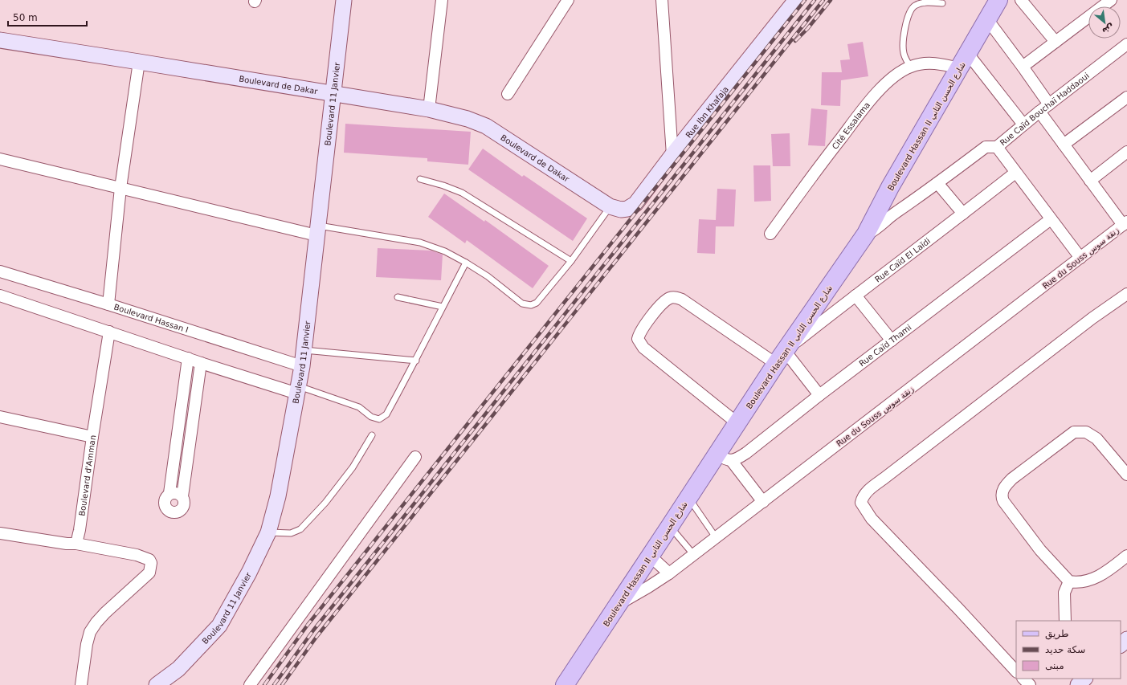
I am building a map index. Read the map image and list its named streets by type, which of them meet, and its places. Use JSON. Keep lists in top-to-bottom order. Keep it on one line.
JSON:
{"streets":{"main road":["Boulevard Hassan II شارع الحسن الثاني"],"street":["Boulevard de Dakar","Boulevard 11 Janvier","Rue Caïd Bouchaï Haddaoui","Rue Ibn Khafaja","Cité Essalama","Rue du Souss زنقة سوس","Rue Caïd El Laïdi","Boulevard Hassan I","Rue Caïd Thami","Boulevard d'Amman"]},"crossings":[["Boulevard de Dakar","Boulevard 11 Janvier"],["Boulevard de Dakar","Rue Ibn Khafaja"],["Boulevard 11 Janvier","Boulevard Hassan I"],["Rue Caïd Bouchaï Haddaoui","Boulevard Hassan II شارع الحسن الثاني"],["Cité Essalama","Boulevard Hassan II شارع الحسن الثاني"],["Boulevard Hassan II شارع الحسن الثاني","Rue du Souss زنقة سوس"],["Boulevard Hassan II شارع الحسن الثاني","Rue Caïd El Laïdi"],["Boulevard Hassan II شارع الحسن الثاني","Rue Caïd Thami"]],"legend":["طريق","سكة حديد","مبنى"],"scale_bar":"50 m","north":"bottom right"}
